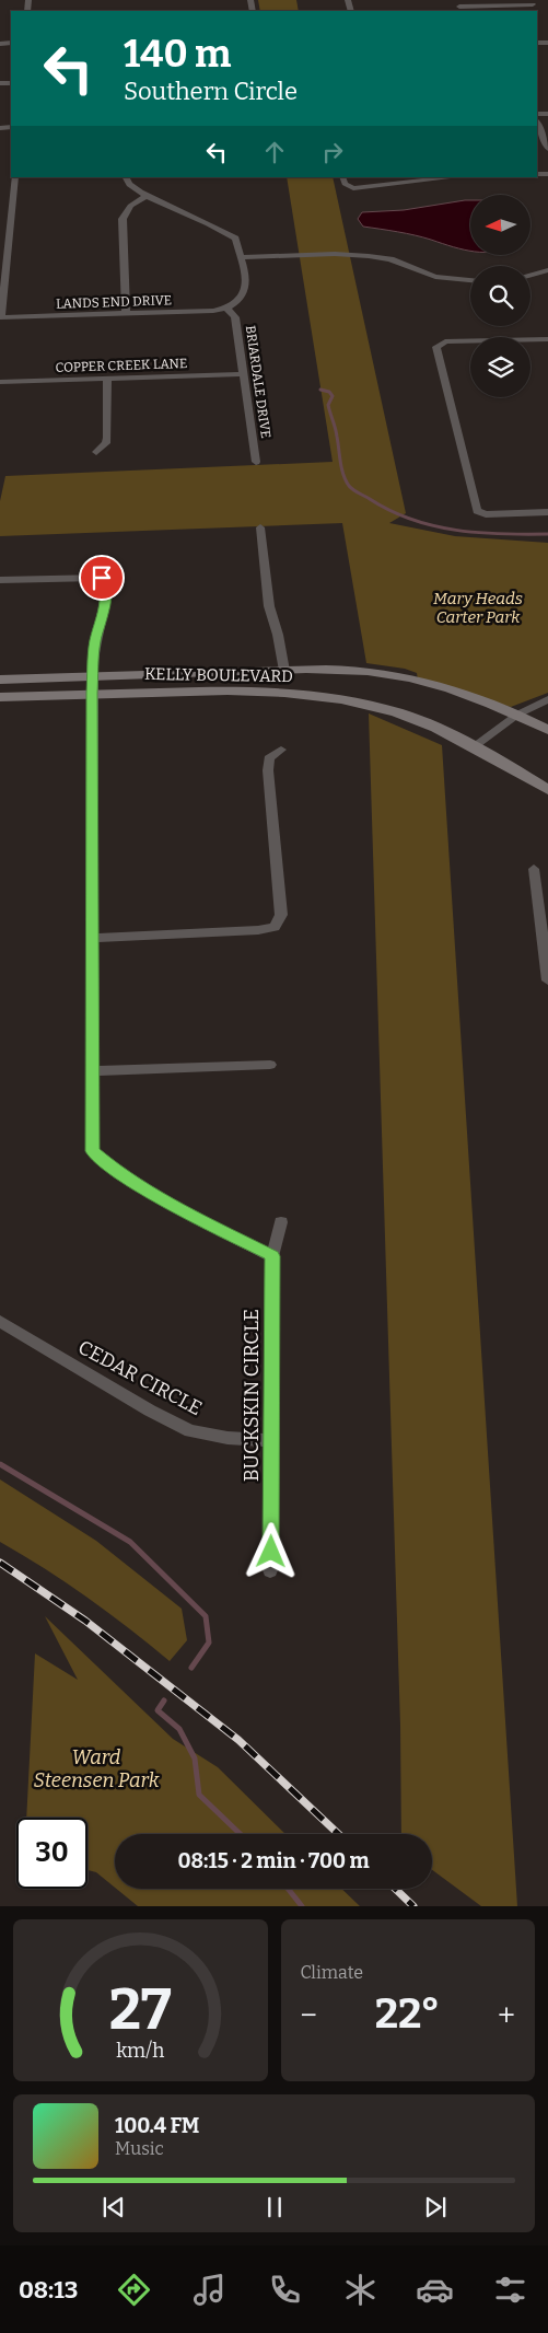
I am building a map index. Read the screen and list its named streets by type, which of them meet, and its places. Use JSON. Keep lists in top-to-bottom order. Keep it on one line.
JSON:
{"streets":{"main road":["KELLY BOULEVARD"],"street":["LANDS END DRIVE","COPPER CREEK LANE","BRIARDALE DRIVE","CEDAR CIRCLE","BUCKSKIN CIRCLE"]},"crossings":[["LANDS END DRIVE","BRIARDALE DRIVE"],["COPPER CREEK LANE","BRIARDALE DRIVE"],["CEDAR CIRCLE","BUCKSKIN CIRCLE"]],"parks":["Mary Heads Carter Park","Ward Steensen Park"],"north":"left","page":{"turn":["140 m","Southern Circle"],"limit":"30","trip":"08:15 · 2 min · 700 m","tile":"Climate","heat":["−","22°","+"],"song":["100.4 FM","Music"],"tabs":"08:13","gauge":["27","km/h"]}}
